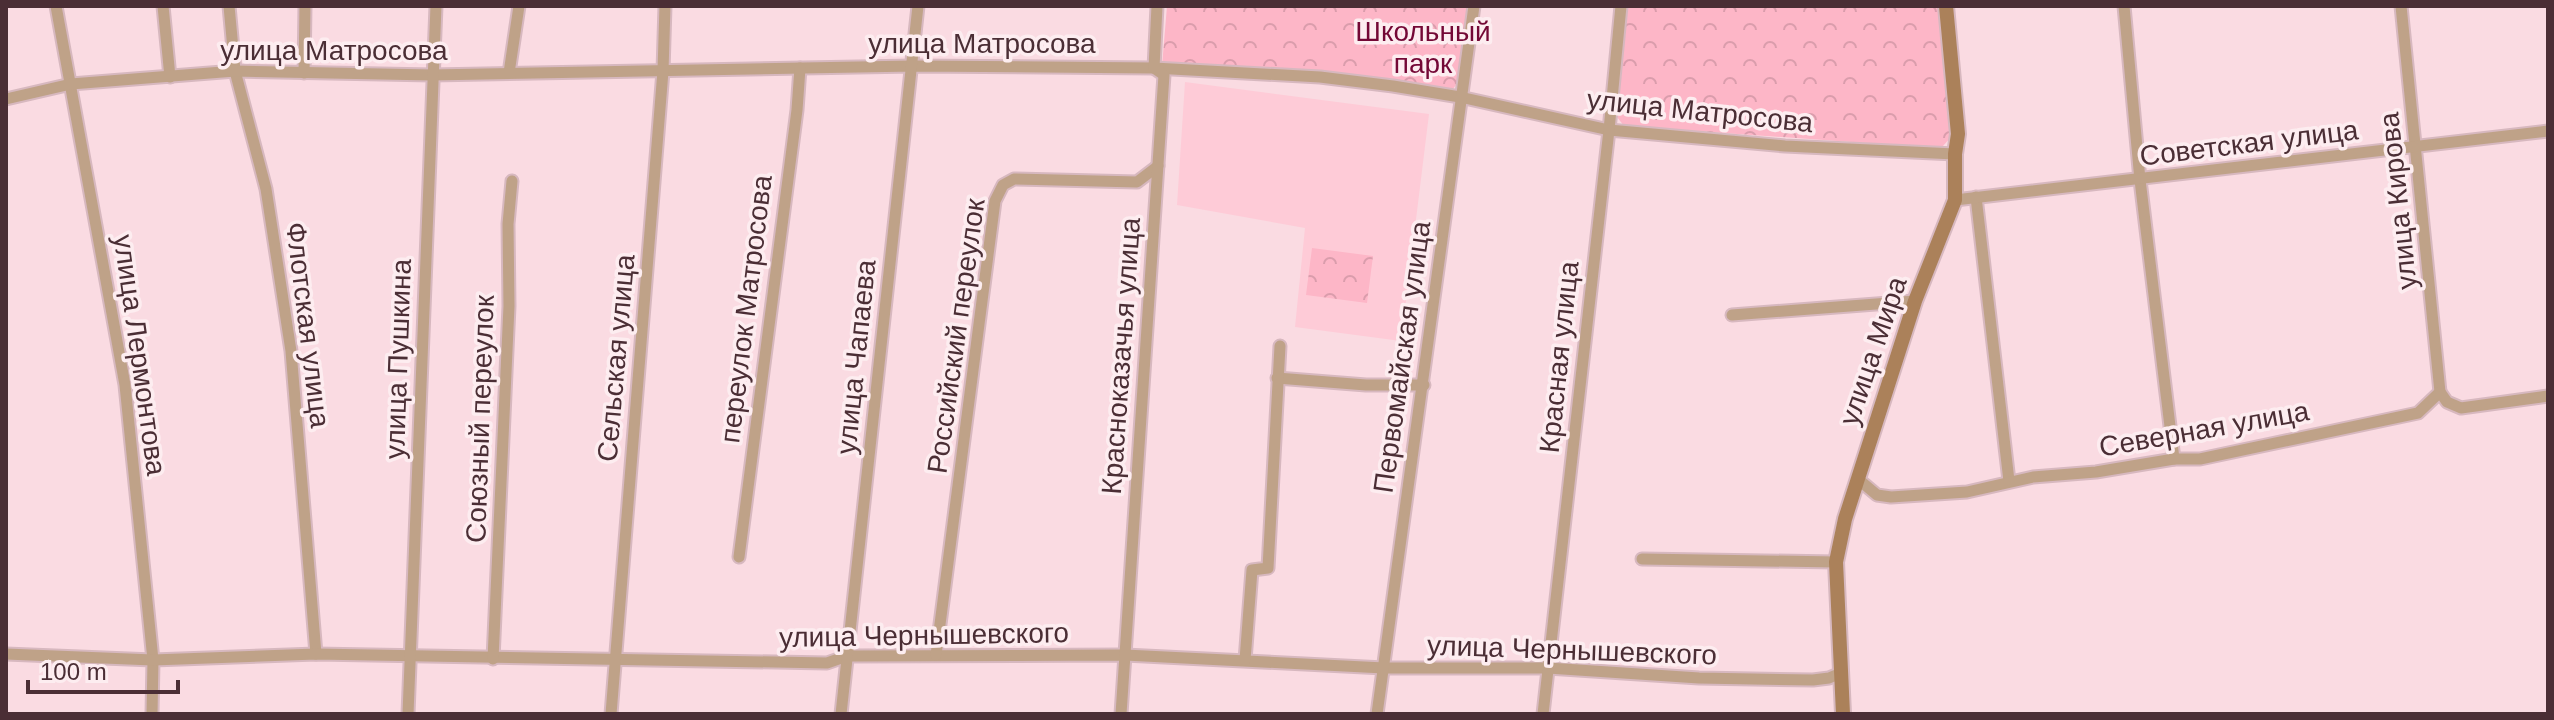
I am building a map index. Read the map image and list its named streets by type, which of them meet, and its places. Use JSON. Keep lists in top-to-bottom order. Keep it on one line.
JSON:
{"streets":{"street":["улица Матросова","Советская улица","улица Кирова","переулок Матросова","Флотская улица","Российский переулок","улица Мира","улица Лермонтова","Красноказачья улица","улица Чапаева","Первомайская улица","Красная улица","Сельская улица","улица Пушкина","Союзный переулок","Северная улица","улица Чернышевского"]},"crossings":[["улица Матросова","переулок Матросова"],["улица Матросова","Флотская улица"],["улица Матросова","улица Мира"],["улица Матросова","улица Лермонтова"],["улица Матросова","Красноказачья улица"],["улица Матросова","улица Чапаева"],["улица Матросова","Первомайская улица"],["улица Матросова","Красная улица"],["улица Матросова","Сельская улица"],["улица Матросова","улица Пушкина"],["Советская улица","улица Кирова"],["Советская улица","улица Мира"],["улица Кирова","Северная улица"],["Флотская улица","улица Чернышевского"],["Российский переулок","Красноказачья улица"],["Российский переулок","улица Чернышевского"],["улица Мира","Северная улица"],["улица Мира","улица Чернышевского"],["улица Лермонтова","улица Чернышевского"],["Красноказачья улица","улица Чернышевского"],["улица Чапаева","улица Чернышевского"],["Первомайская улица","улица Чернышевского"],["Красная улица","улица Чернышевского"],["Сельская улица","улица Чернышевского"],["улица Пушкина","улица Чернышевского"],["Союзный переулок","улица Чернышевского"]],"parks":["Школьный парк"],"scale_bar":"100 m"}
